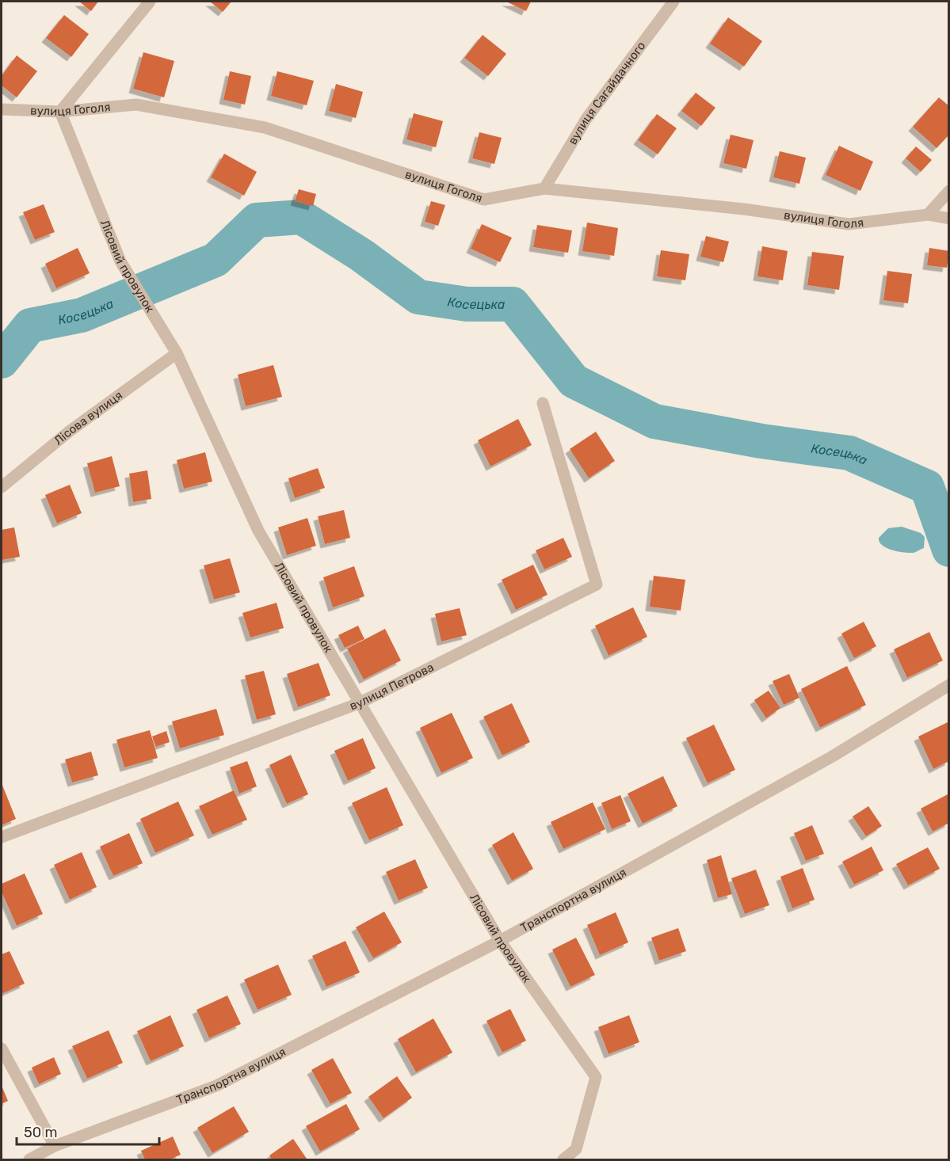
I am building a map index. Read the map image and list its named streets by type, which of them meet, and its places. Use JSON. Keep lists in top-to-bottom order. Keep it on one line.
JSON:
{"streets":{"street":["вулиця Сагайдачного","вулиця Гоголя","Лісовий провулок","Лісова вулиця","вулиця Петрова","Транспортна вулиця"]},"crossings":[["вулиця Сагайдачного","вулиця Гоголя"],["вулиця Гоголя","Лісовий провулок"],["Лісовий провулок","Лісова вулиця"],["Лісовий провулок","вулиця Петрова"],["Лісовий провулок","Транспортна вулиця"]],"water":["Косецька"],"scale_bar":"50 m"}
